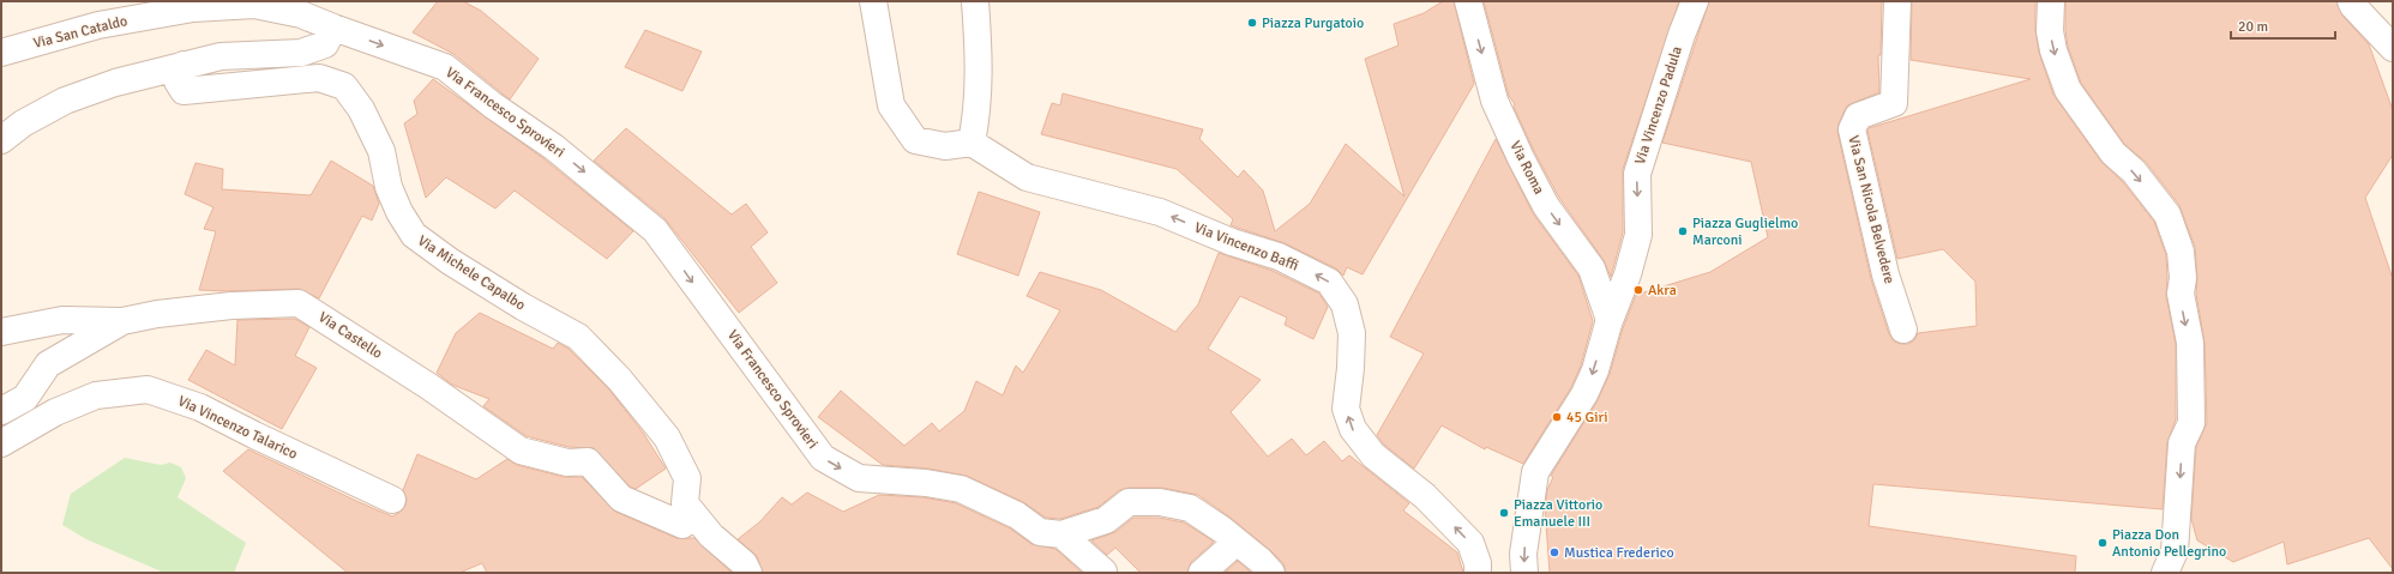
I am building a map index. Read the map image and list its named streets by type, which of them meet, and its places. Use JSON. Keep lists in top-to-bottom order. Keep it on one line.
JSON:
{"streets":{"street":["Via San Cataldo","Via Vincenzo Padula","Via Francesco Sprovieri","Via Roma","Via San Nicola Belvedere","Via Vincenzo Baffi","Via Michele Capalbo","Via Castello","Via Vincenzo Talarico"]},"crossings":[["Via San Cataldo","Via Francesco Sprovieri"],["Via Vincenzo Padula","Via Roma"]],"one_way":["Via Vincenzo Padula","Via Francesco Sprovieri","Via Roma","Via Vincenzo Baffi"],"places":["Piazza Purgatoio","Piazza Guglielmo Marconi","Akra","45 Giri","Piazza Vittorio Emanuele III","Piazza Don Antonio Pellegrino","Mustica Frederico"],"scale_bar":"20 m"}
